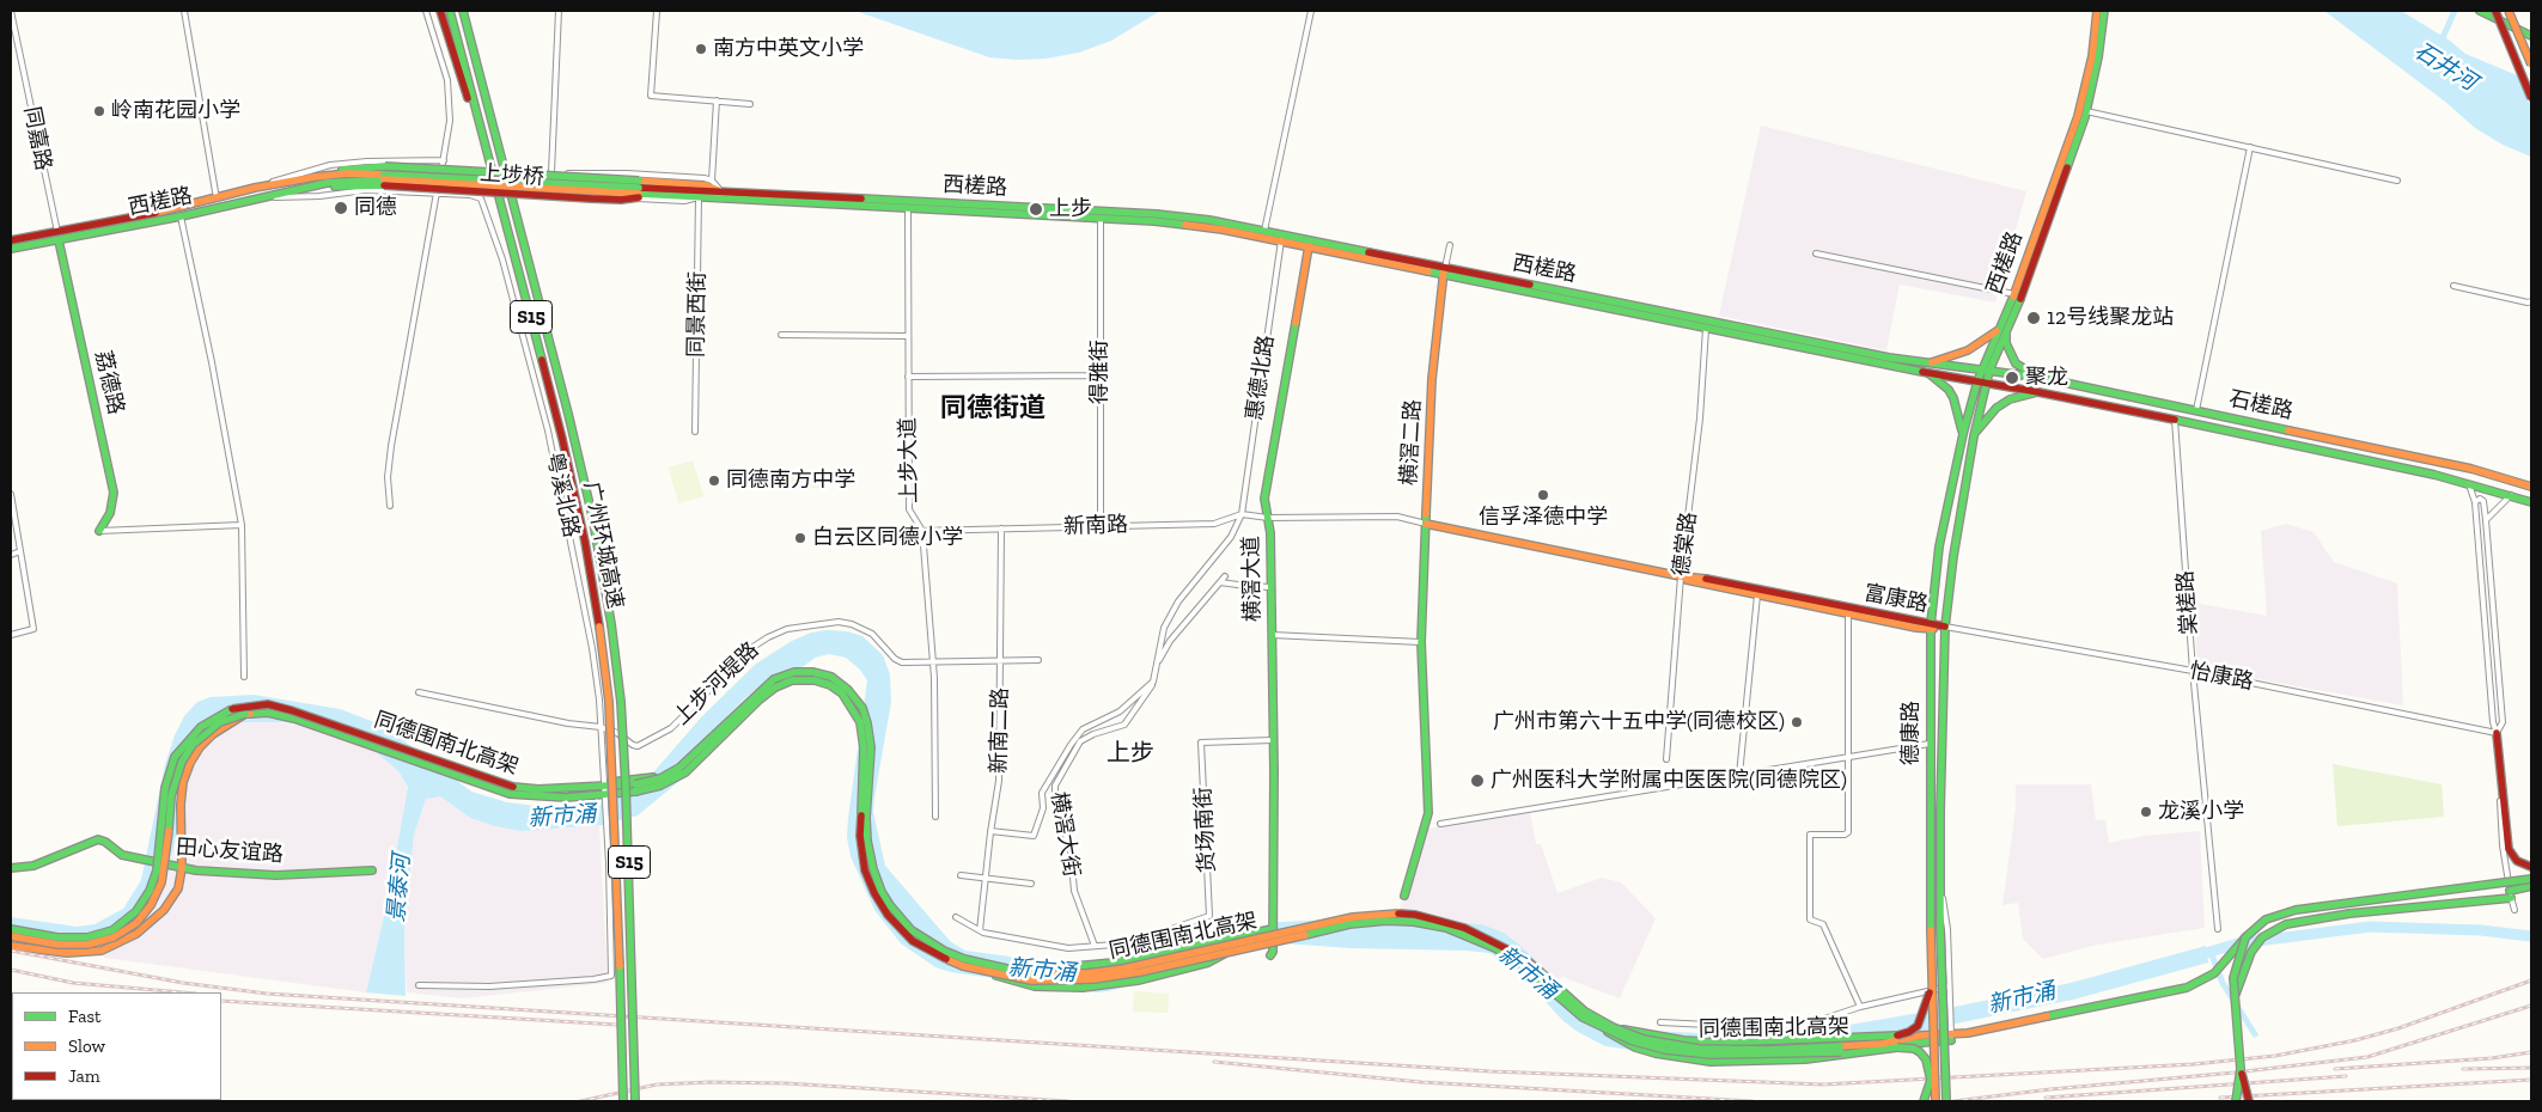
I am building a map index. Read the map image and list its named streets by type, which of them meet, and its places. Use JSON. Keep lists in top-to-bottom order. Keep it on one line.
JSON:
{"streets":{"main road":["上埗桥","西槎路","S15","荔德路","石槎路","横滘二路","广州环城高速","横滘大道","富康路","德康路","同德围南北高架","田心友谊路"],"street":["同嘉路","同景西街","得雅街","惠德北路","上步大道","粤溪北路","新南路","德棠路","棠槎路","怡康路","上步河堤路","新南二路","货场南街","横滘大街"]},"crossings":[["同嘉路","西槎路"],["上埗桥","西槎路"],["西槎路","同景西街"],["西槎路","得雅街"],["西槎路","惠德北路"],["西槎路","荔德路"],["西槎路","石槎路"],["西槎路","横滘二路"],["西槎路","上步大道"],["西槎路","德棠路"],["西槎路","横滘大道"],["西槎路","德康路"],["得雅街","新南路"],["惠德北路","新南路"],["惠德北路","横滘大街"],["石槎路","棠槎路"],["石槎路","德康路"],["横滘二路","新南路"],["横滘二路","富康路"],["上步大道","新南路"],["上步大道","上步河堤路"],["粤溪北路","上步河堤路"],["粤溪北路","同德围南北高架"],["新南路","横滘大道"],["新南路","富康路"],["新南路","新南二路"],["德棠路","富康路"],["横滘大道","货场南街"],["富康路","怡康路"],["富康路","德康路"],["棠槎路","怡康路"],["怡康路","德康路"],["上步河堤路","新南二路"],["货场南街","横滘大街"]],"districts":["同德街道","上步"],"water":["石井河","新市涌","景泰河"],"places":["南方中英文小学","岭南花园小学","同德","上步","12号线聚龙站","聚龙","同德南方中学","信孚泽德中学","白云区同德小学","广州市第六十五中学(同德校区)","广州医科大学附属中医医院(同德院区)","龙溪小学"],"legend":["Fast","Slow","Jam"]}
